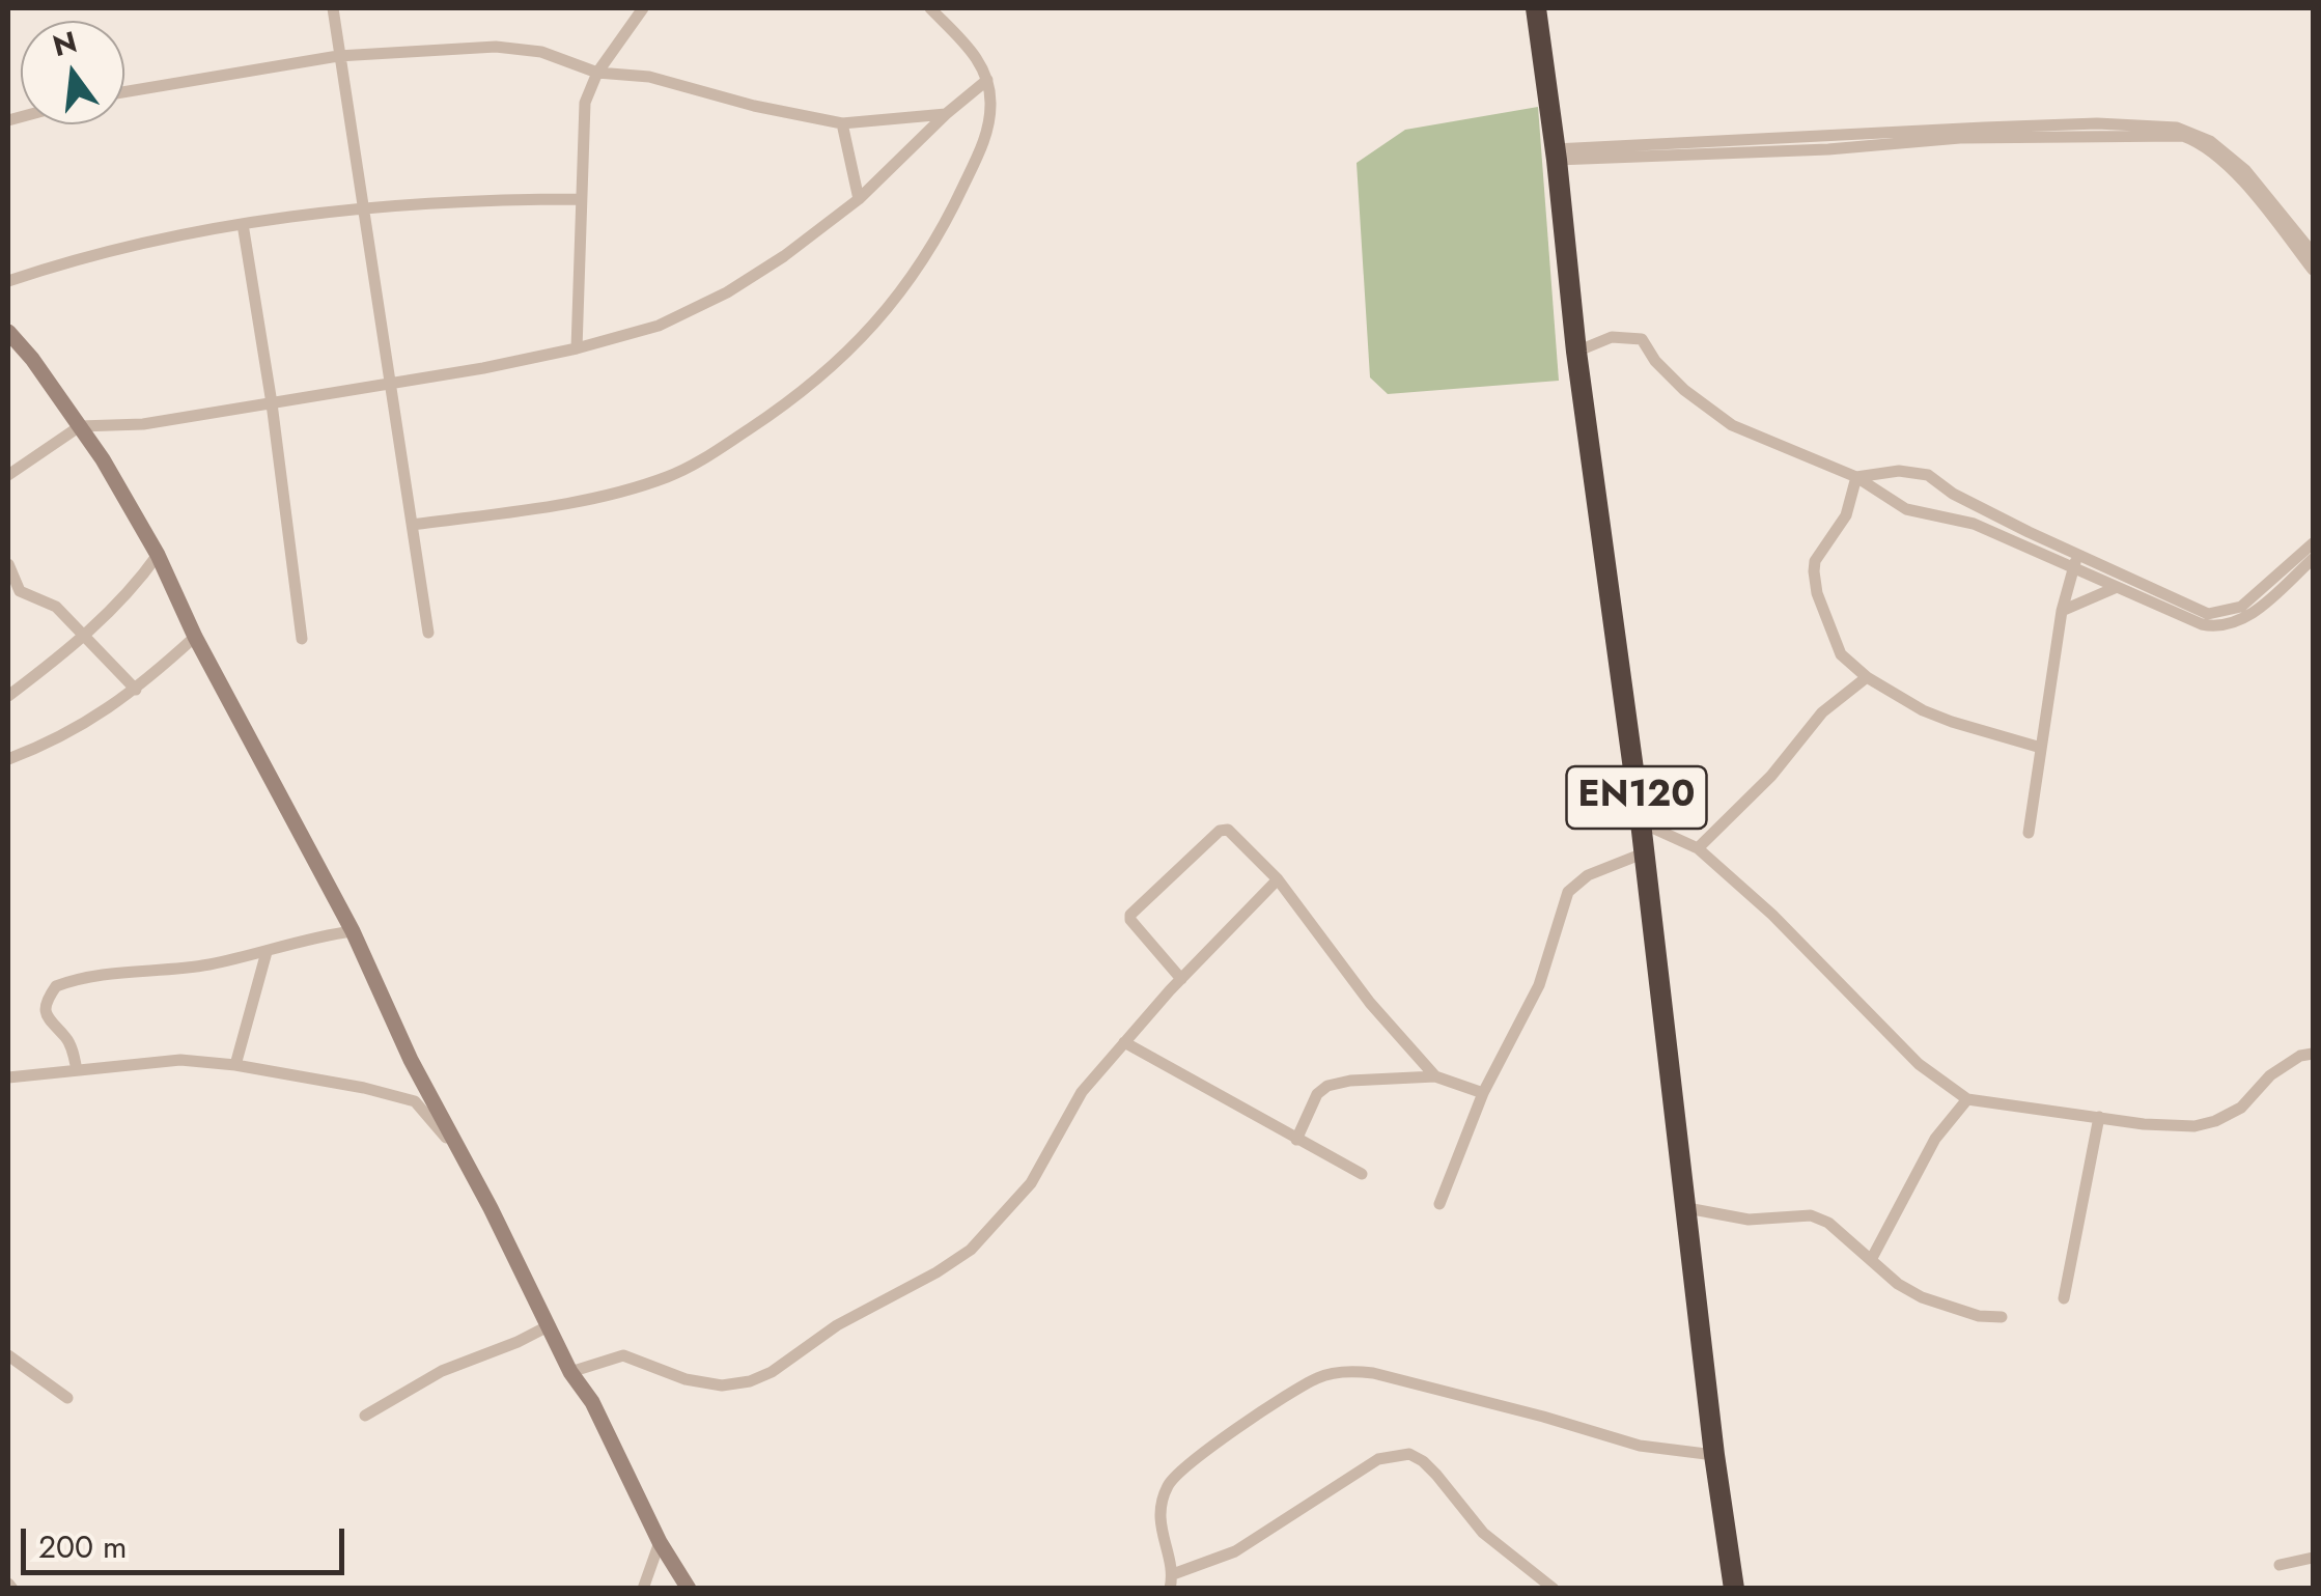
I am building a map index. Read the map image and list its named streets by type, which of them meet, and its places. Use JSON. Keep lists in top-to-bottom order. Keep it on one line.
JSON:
{"streets":{"highway":["EN120"]},"scale_bar":"200 m","north":"top"}
